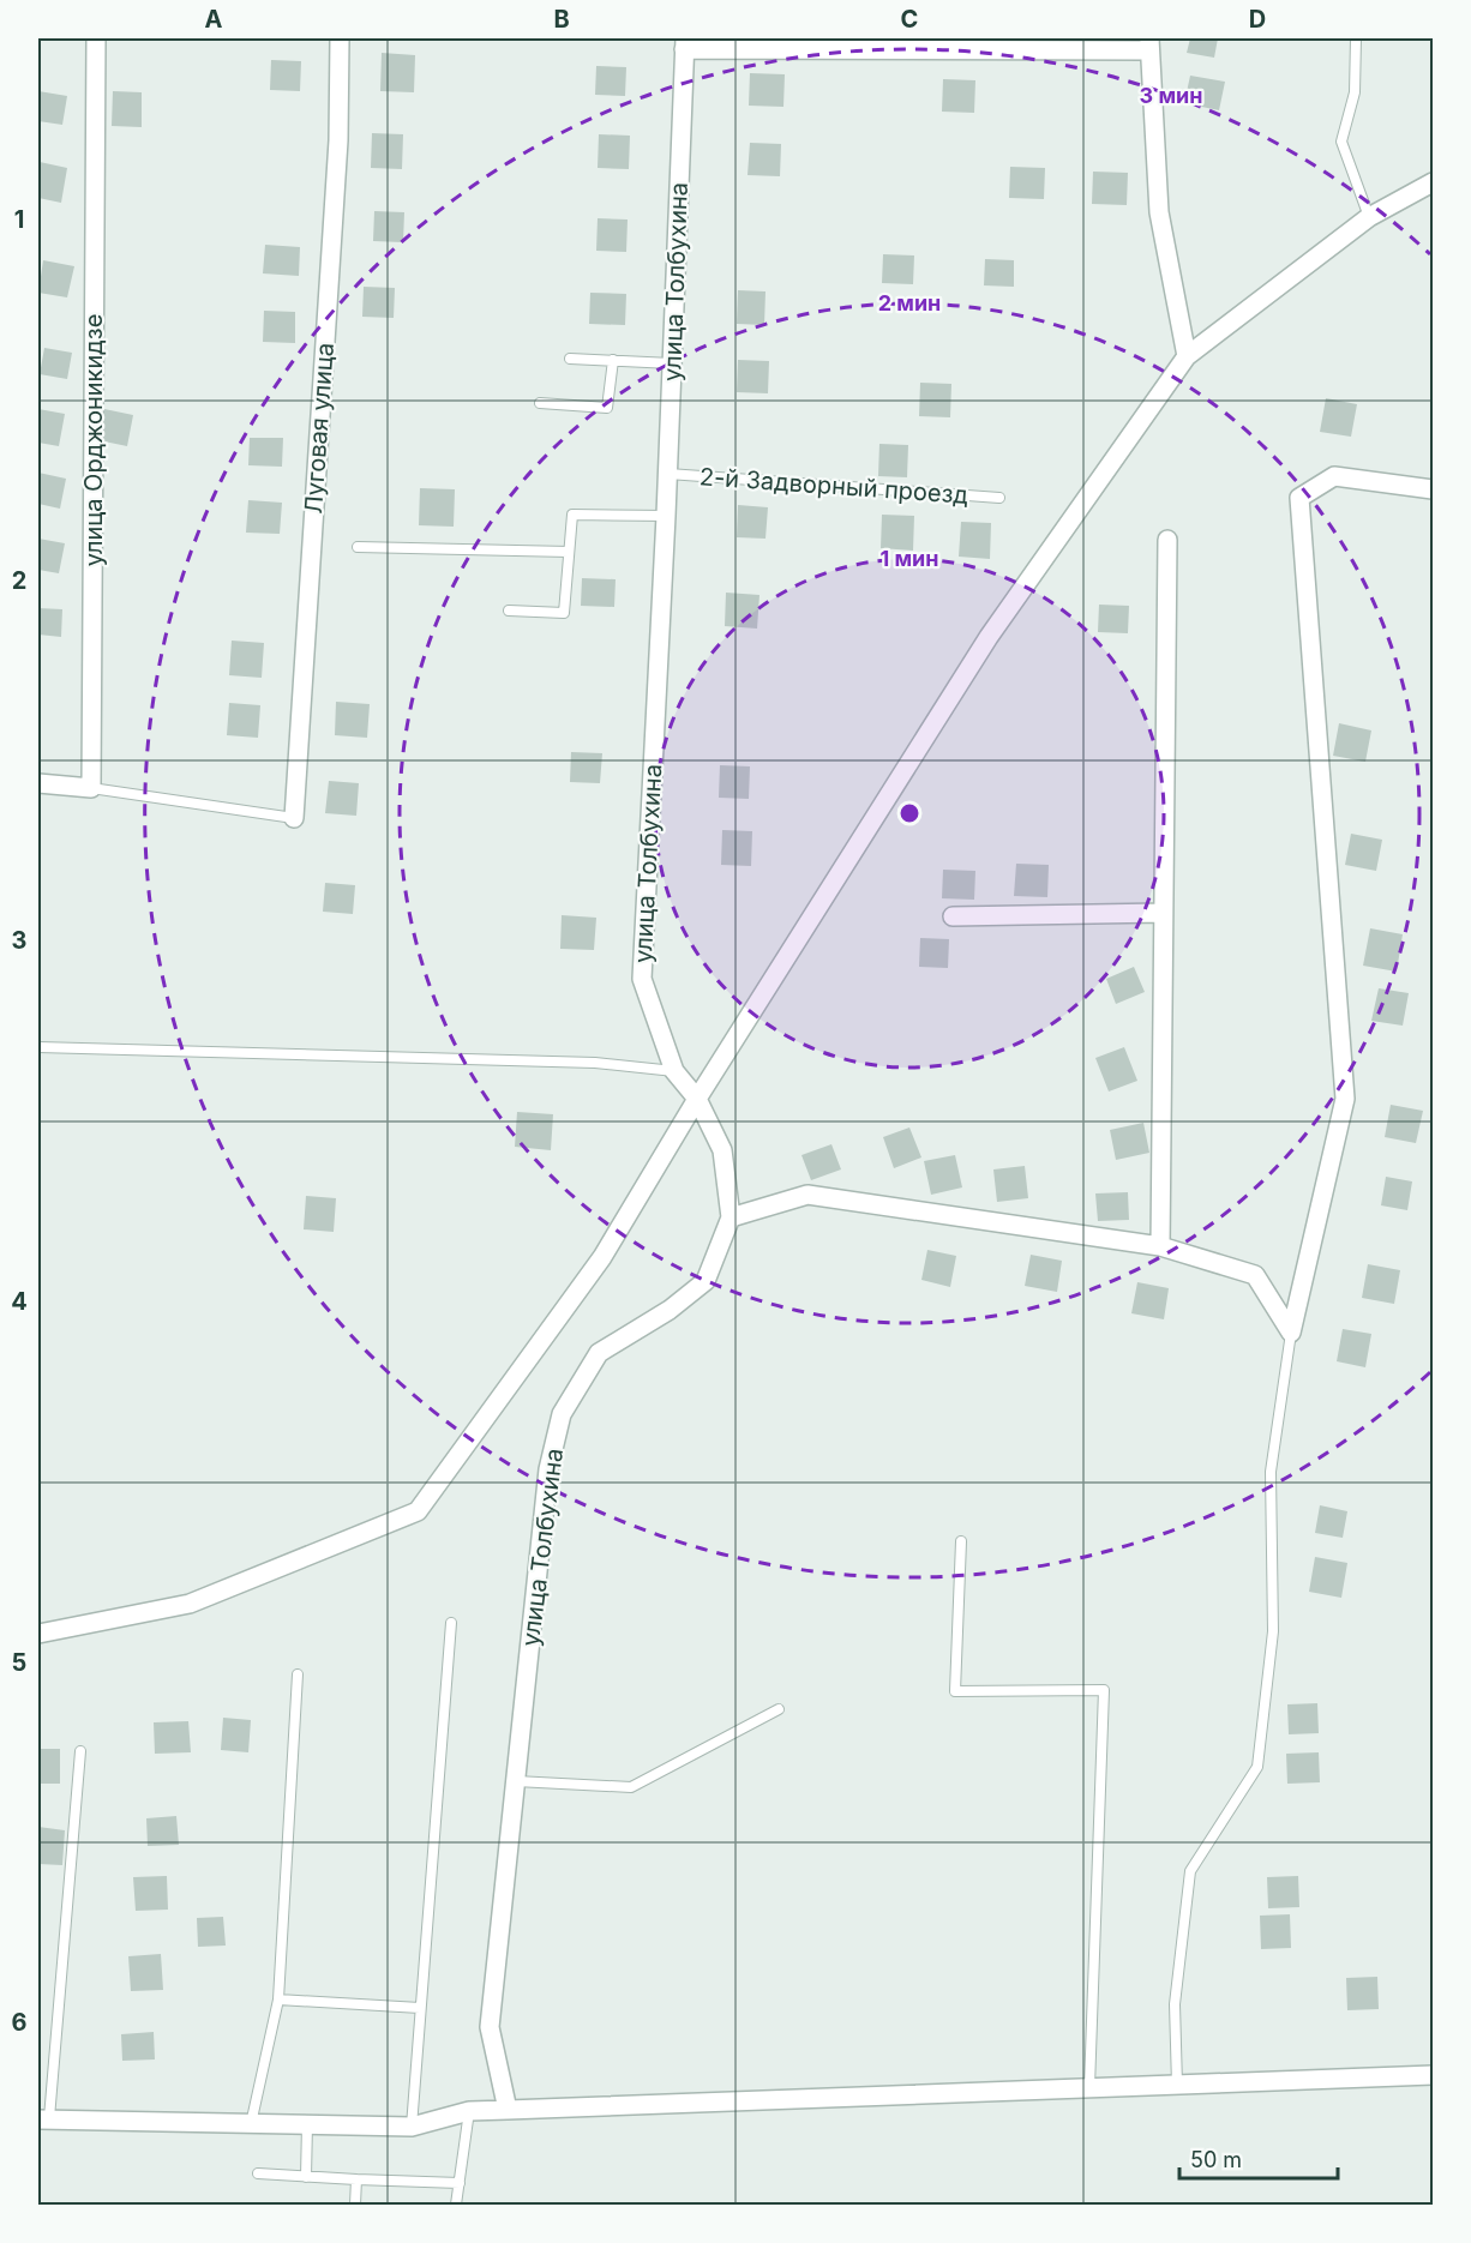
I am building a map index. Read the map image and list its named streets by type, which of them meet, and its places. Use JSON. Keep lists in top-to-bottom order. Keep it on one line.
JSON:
{"streets":{"street":["улица Толбухина","Луговая улица","улица Орджоникидзе"],"lane":["2-й Задворный проезд"]},"crossings":[["улица Толбухина","2-й Задворный проезд"]],"scale_bar":"50 m","grid":{"columns":["A","B","C","D"],"rows":["1","2","3","4","5","6"]},"rings":["3 мин","2 мин","1 мин"]}
